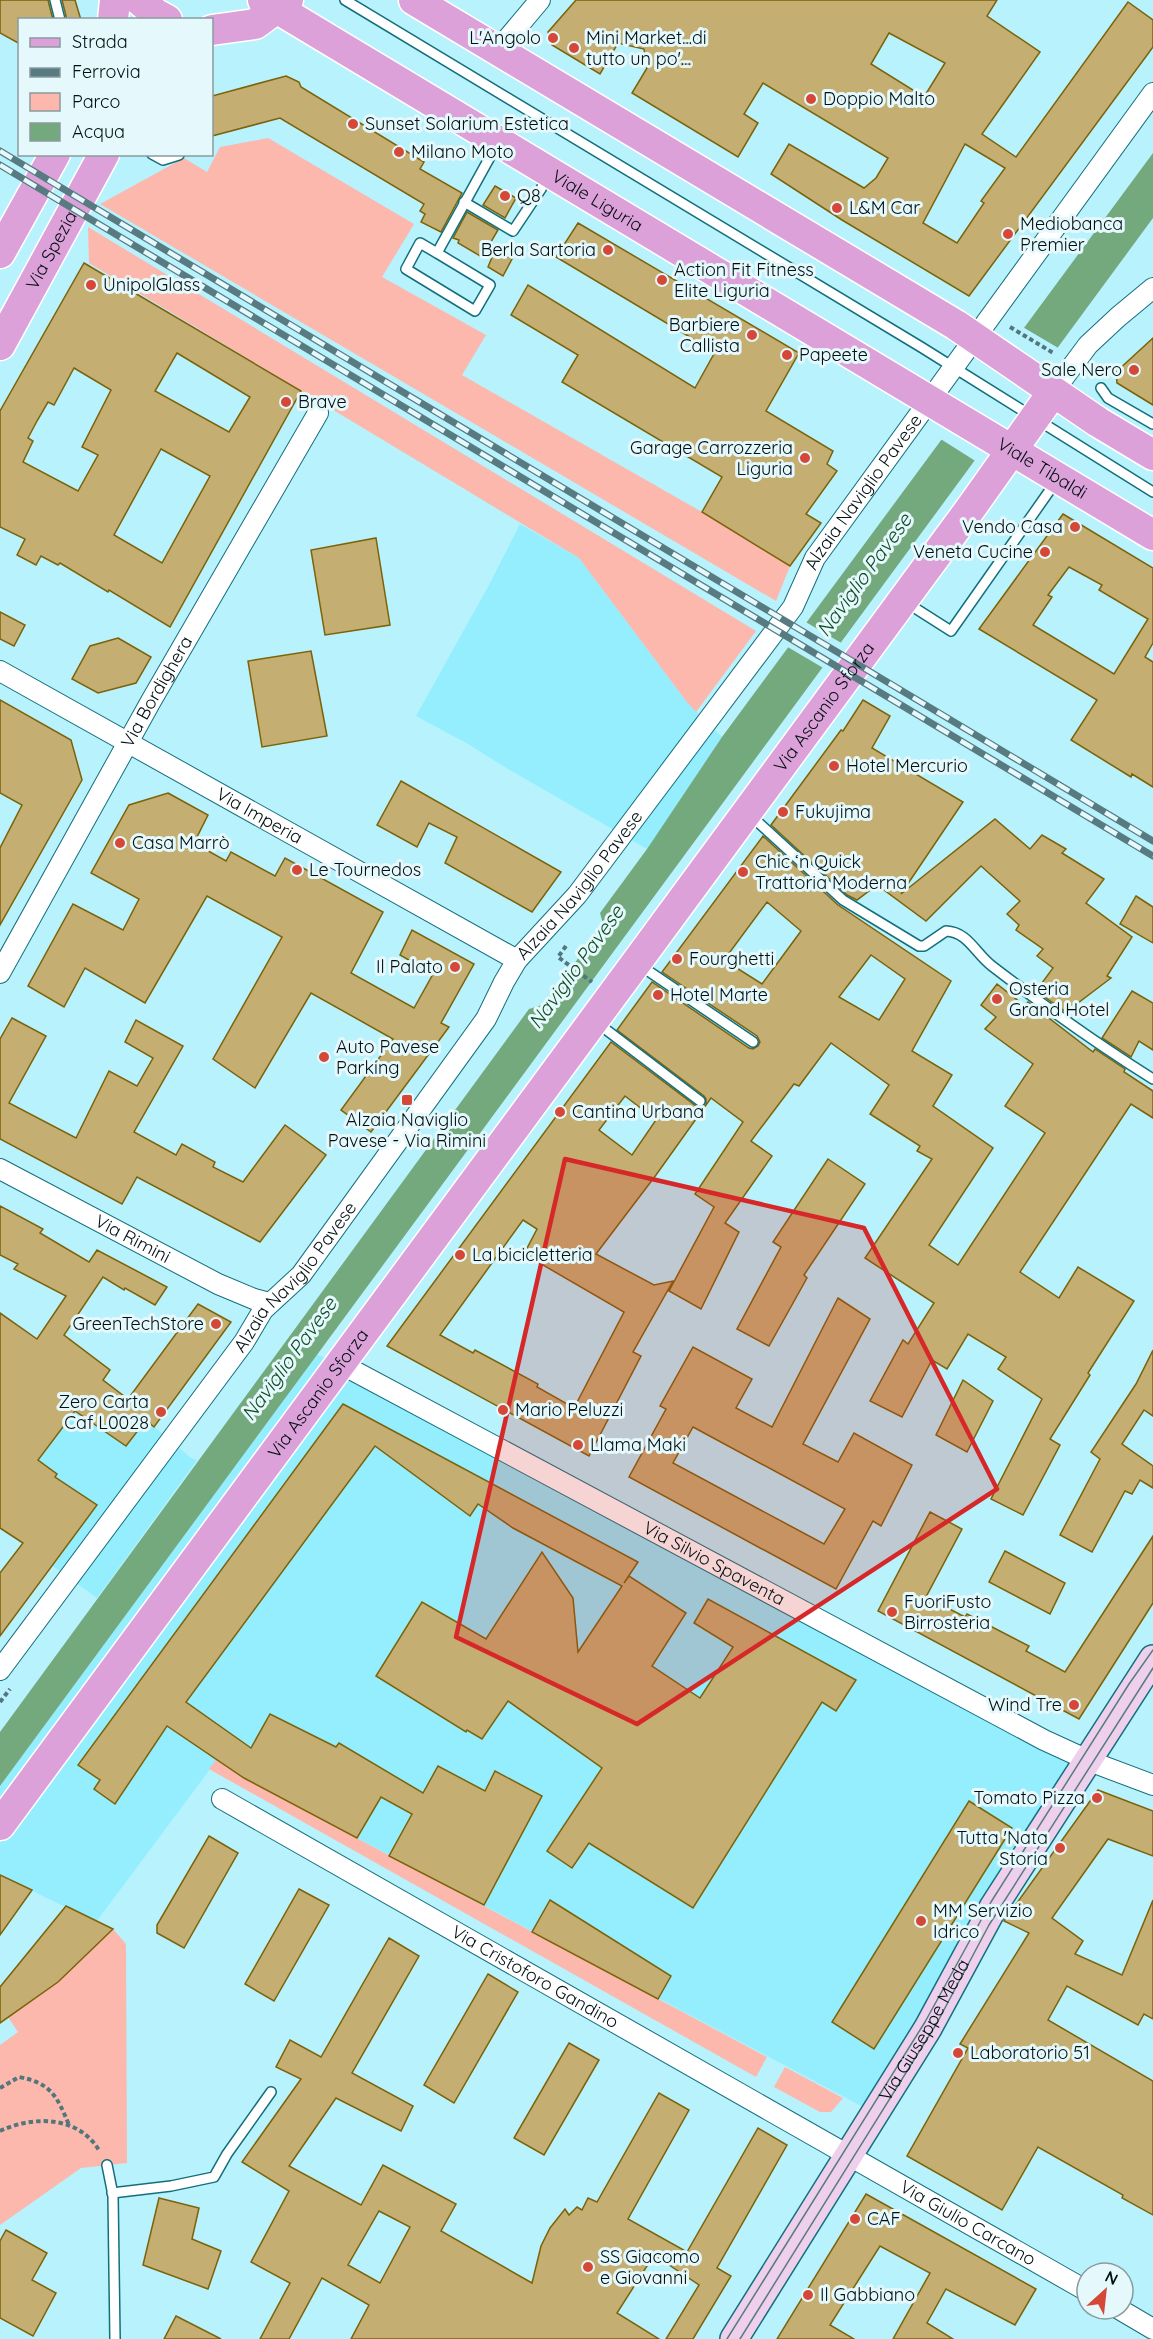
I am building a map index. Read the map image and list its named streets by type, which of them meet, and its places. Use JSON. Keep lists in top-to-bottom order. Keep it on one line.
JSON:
{"streets":{"main road":["Viale Liguria","Via Spezia","Viale Tibaldi","Via Ascanio Sforza"],"street":["Alzaia Naviglio Pavese","Via Bordighera","Via Imperia","Via Rimini","Via Silvio Spaventa","Via Cristoforo Gandino","Via Giuseppe Meda","Via Giulio Carcano"]},"crossings":[["Viale Liguria","Viale Tibaldi"],["Viale Liguria","Alzaia Naviglio Pavese"],["Viale Tibaldi","Alzaia Naviglio Pavese"],["Viale Tibaldi","Via Ascanio Sforza"],["Alzaia Naviglio Pavese","Via Imperia"],["Alzaia Naviglio Pavese","Via Rimini"],["Via Bordighera","Via Imperia"],["Via Ascanio Sforza","Via Silvio Spaventa"],["Via Silvio Spaventa","Via Giuseppe Meda"],["Via Cristoforo Gandino","Via Giuseppe Meda"],["Via Cristoforo Gandino","Via Giulio Carcano"],["Via Giuseppe Meda","Via Giulio Carcano"]],"water":["Naviglio Pavese"],"places":{"other":["L'Angolo","Mini Market...di tutto un po'...","Doppio Malto","Sunset Solarium Estetica","Milano Moto","Q8","L&M Car","Mediobanca Premier","Berla Sartoria","Action Fit Fitness Elite Liguria","UnipolGlass","Barbiere Callista","Papeete","Sale Nero","Brave","Garage Carrozzeria Liguria","Vendo Casa","Veneta Cucine","Hotel Mercurio","Fukujima","Casa Marrò","Le Tournedos","Chic ‘n Quick Trattoria Moderna","Fourghetti","Il Palato","Hotel Marte","Osteria Grand Hotel","Auto Pavese Parking","Cantina Urbana","La bicicletteria","GreenTechStore","Mario Peluzzi","Zero Carta Caf L0028","Llama Maki","FuoriFusto Birrosteria","Wind Tre","Tomato Pizza","Tutta 'Nata Storia","MM Servizio Idrico","Laboratorio 51","CAF","SS Giacomo e Giovanni","Il Gabbiano"],"transit":["Alzaia Naviglio Pavese - Via Rimini"]},"legend":["Strada","Ferrovia","Parco","Acqua"],"north":"top right"}
